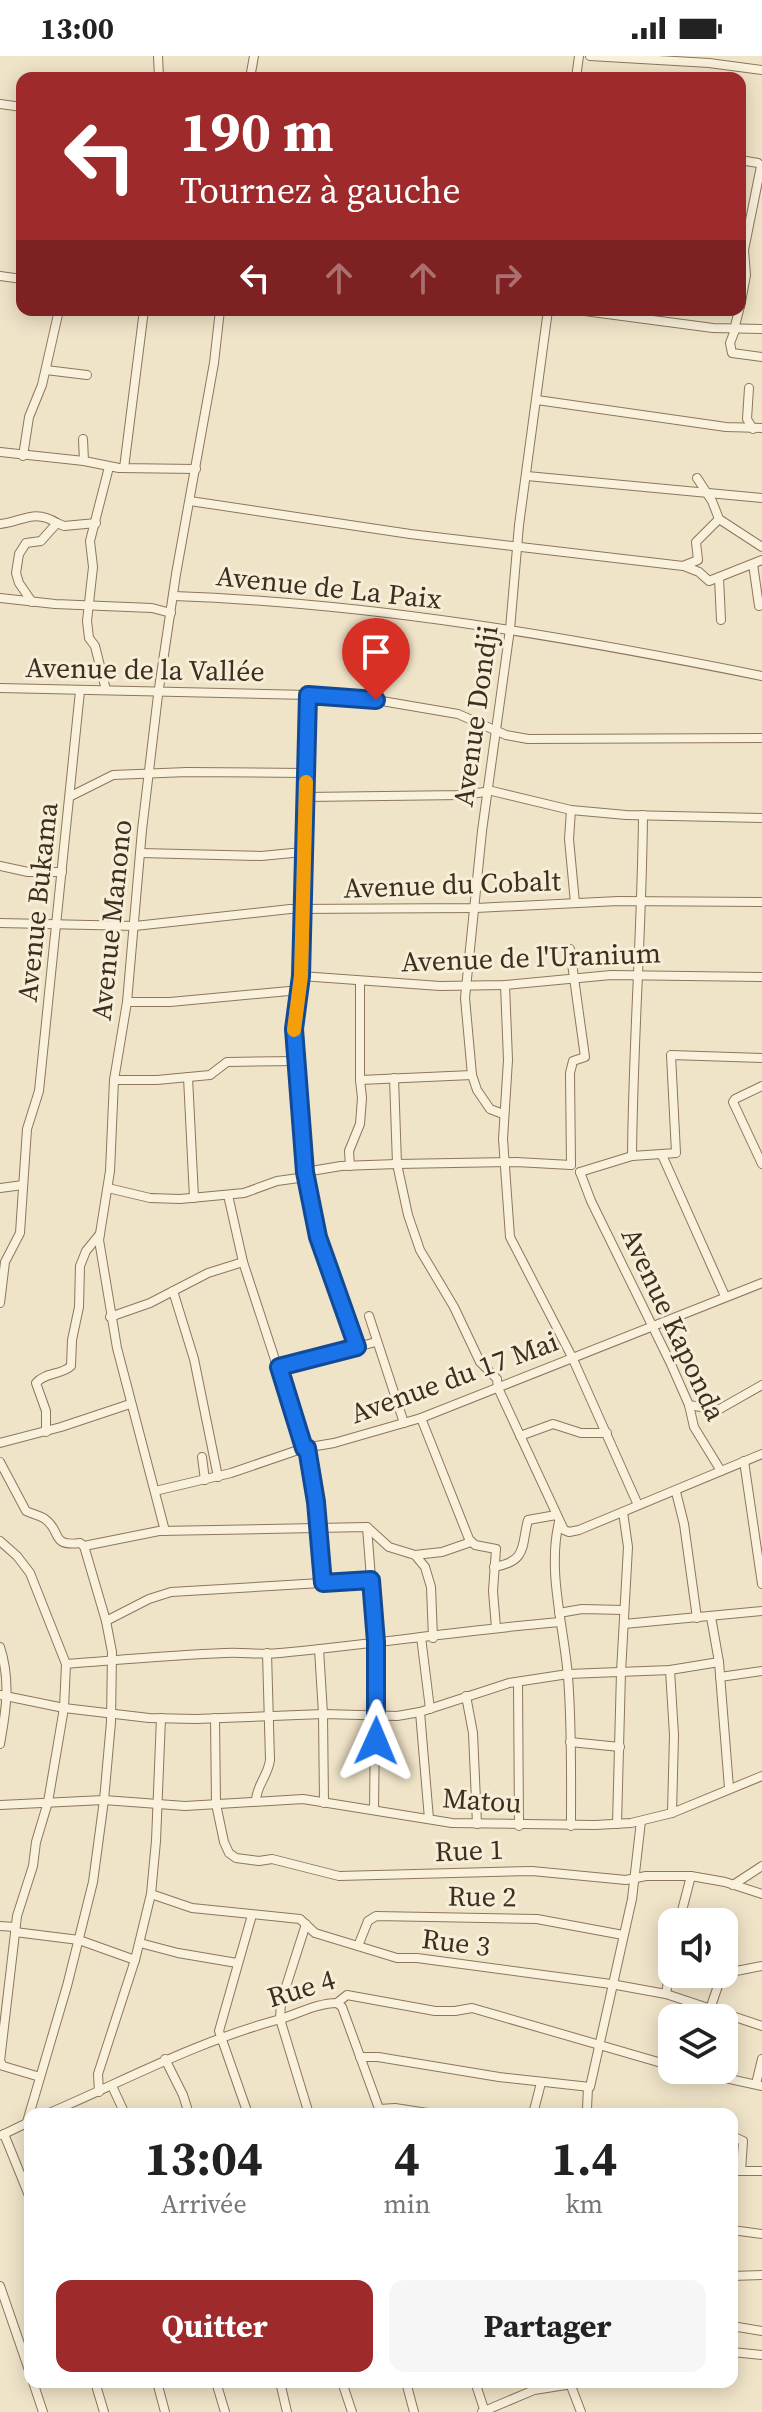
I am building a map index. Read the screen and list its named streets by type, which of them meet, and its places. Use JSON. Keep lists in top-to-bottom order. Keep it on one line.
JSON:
{"streets":{"street":["Avenue de La Paix","Avenue de la Vallée","Avenue Dondji","Avenue du Cobalt","Avenue Bukama","Avenue Manono","Avenue de l'Uranium","Avenue Kaponda","Avenue du 17 Mai","Matou","Rue 1","Rue 2","Rue 3","Rue 4"]},"crossings":[["Avenue de La Paix","Avenue Dondji"],["Avenue de La Paix","Avenue Manono"],["Avenue de la Vallée","Avenue Dondji"],["Avenue de la Vallée","Avenue Bukama"],["Avenue de la Vallée","Avenue Manono"],["Avenue Dondji","Avenue du Cobalt"],["Avenue Dondji","Avenue de l'Uranium"],["Avenue du Cobalt","Avenue Bukama"],["Avenue du Cobalt","Avenue Manono"],["Avenue Manono","Avenue du 17 Mai"],["Avenue Kaponda","Avenue du 17 Mai"],["Matou","Rue 1"],["Rue 2","Rue 3"]],"page":{"status":"13:00","turn":["190 m","Tournez à gauche"],"eta":["13:04","Arrivée","4","min","1.4","km"],"buttons":["Quitter","Partager"]}}
